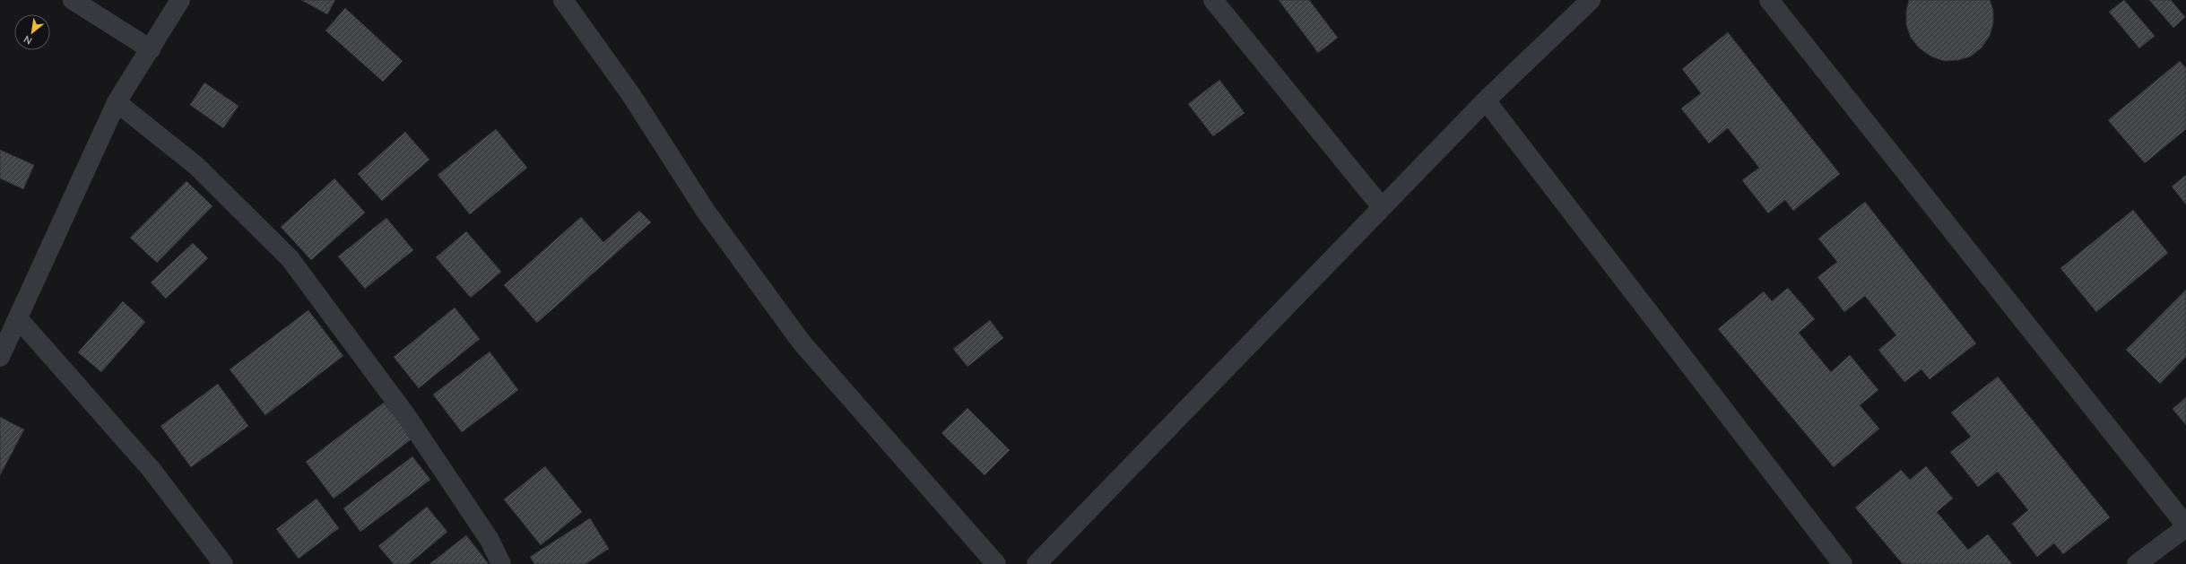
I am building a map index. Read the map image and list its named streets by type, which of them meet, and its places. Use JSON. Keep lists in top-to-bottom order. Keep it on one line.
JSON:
{"north":"bottom left"}
